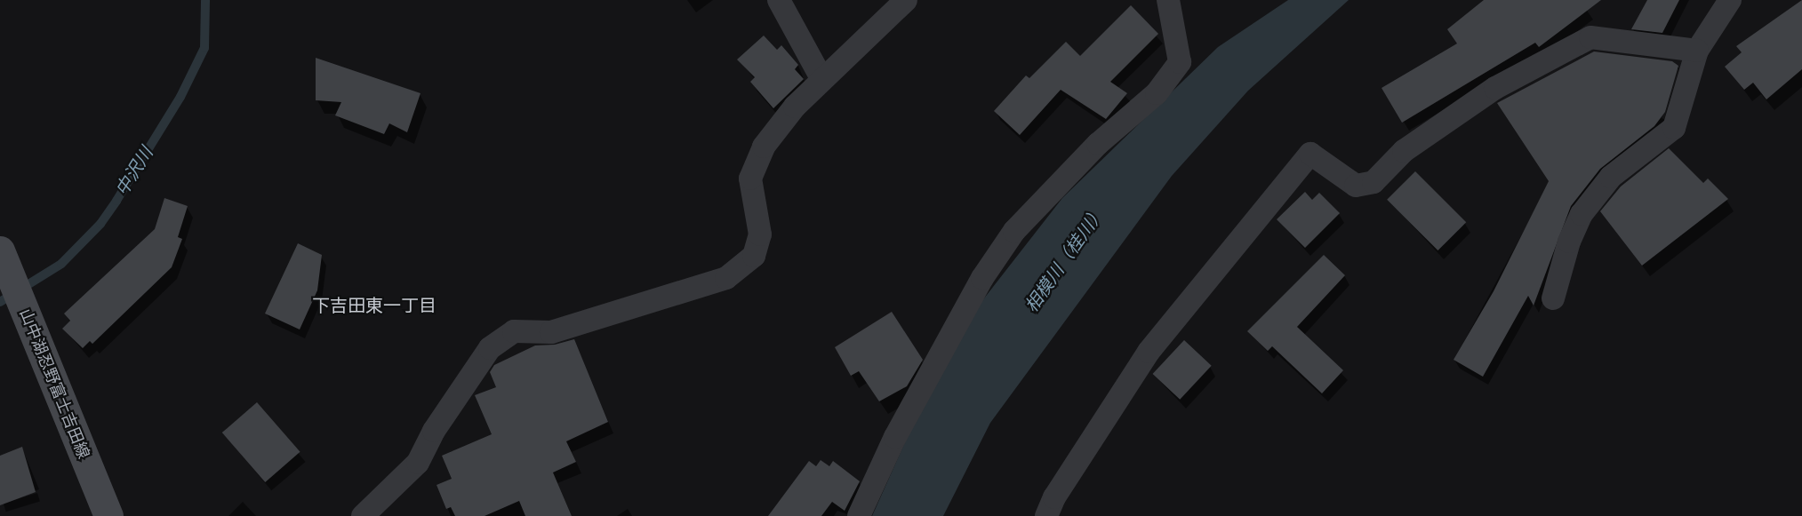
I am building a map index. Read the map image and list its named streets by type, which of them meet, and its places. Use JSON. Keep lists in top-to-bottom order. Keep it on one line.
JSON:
{"streets":{"main road":["山中湖忍野富士吉田線"]},"districts":["下吉田東一丁目"],"water":["中沢川","相模川（桂川）"]}
